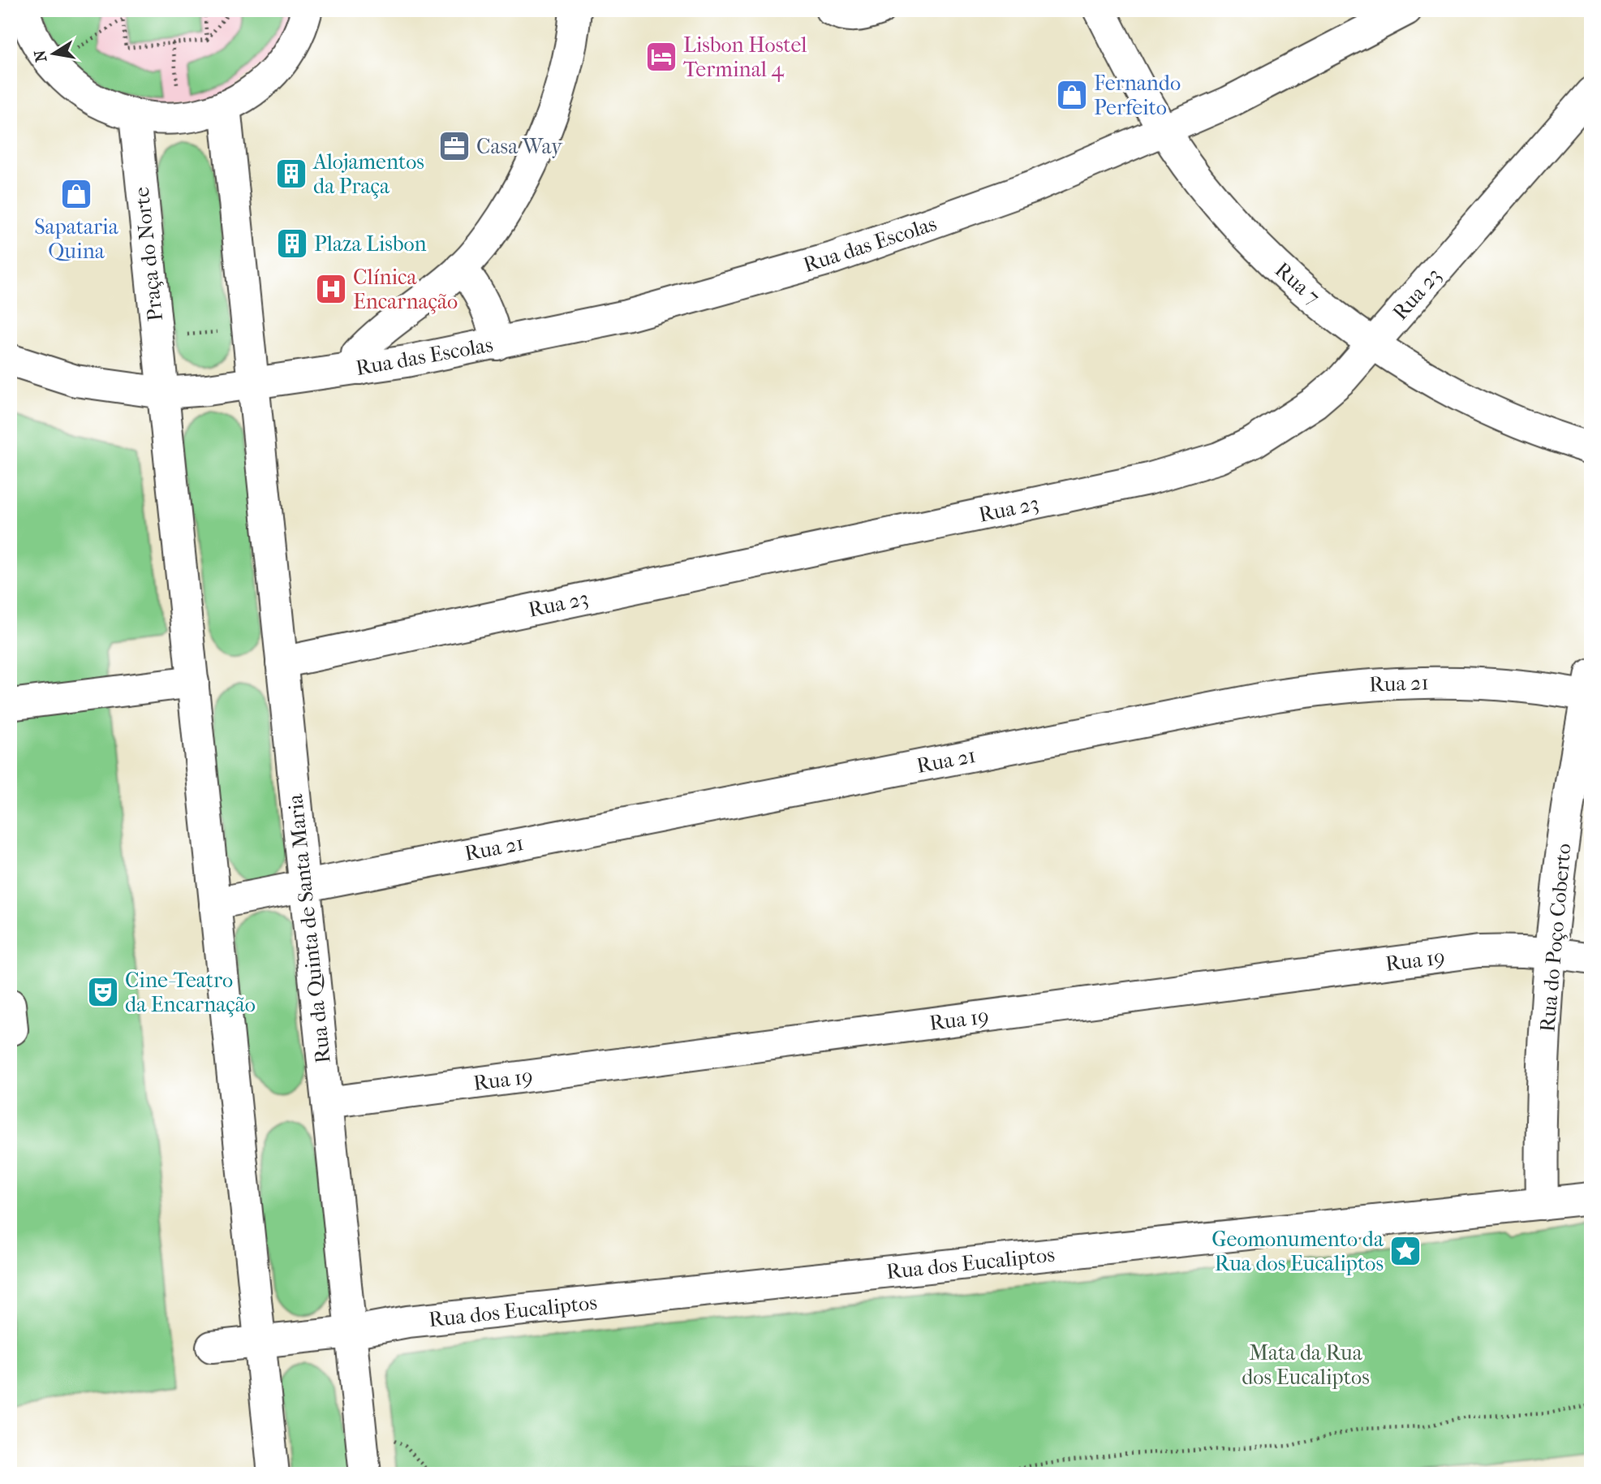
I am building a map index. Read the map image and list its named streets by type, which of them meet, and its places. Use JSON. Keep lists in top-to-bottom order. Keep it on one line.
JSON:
{"streets":{"street":["Rua das Escolas","Praça do Norte","Rua 7","Rua 23","Rua 21","Rua da Quinta de Santa Maria","Rua do Poço Coberto","Rua 19","Rua dos Eucaliptos"]},"crossings":[["Rua das Escolas","Praça do Norte"],["Rua das Escolas","Rua 7"],["Rua das Escolas","Rua da Quinta de Santa Maria"],["Rua 7","Rua 23"],["Rua 23","Rua da Quinta de Santa Maria"],["Rua 21","Rua da Quinta de Santa Maria"],["Rua 21","Rua do Poço Coberto"],["Rua da Quinta de Santa Maria","Rua 19"],["Rua da Quinta de Santa Maria","Rua dos Eucaliptos"],["Rua do Poço Coberto","Rua 19"],["Rua do Poço Coberto","Rua dos Eucaliptos"]],"parks":["Mata da Rua dos Eucaliptos"],"places":{"hotel":["Lisbon Hostel Terminal 4"],"shop":["Fernando Perfeito","Sapataria Quina"],"office":["Casa Way"],"building":["Alojamentos da Praça","Plaza Lisbon"],"hospital":["Clínica Encarnação"],"theatre":["Cine-Teatro da Encarnação"],"place":["Geomonumento da Rua dos Eucaliptos"]},"north":"left"}
